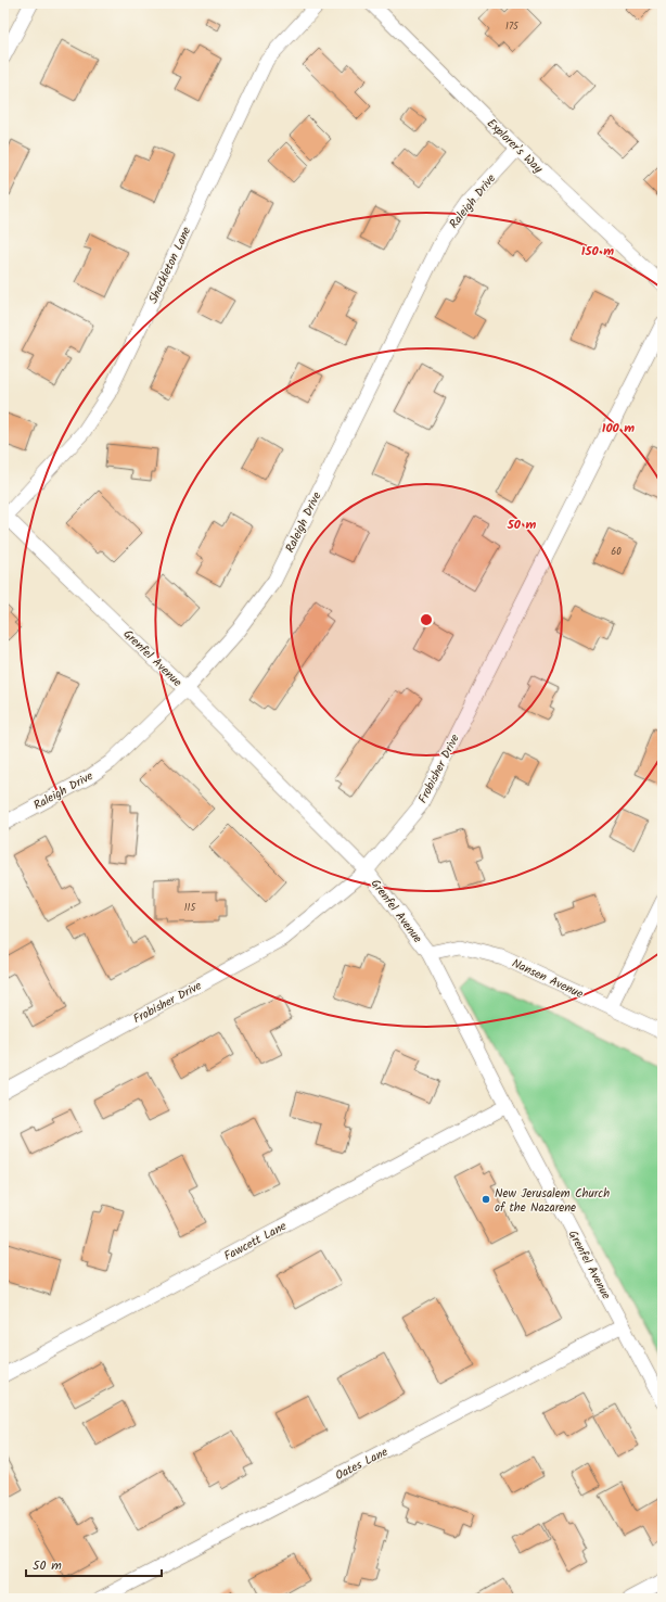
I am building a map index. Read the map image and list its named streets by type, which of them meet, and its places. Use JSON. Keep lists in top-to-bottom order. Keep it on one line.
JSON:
{"streets":{"street":["Explorer's Way","Raleigh Drive","Shackleton Lane","Grenfel Avenue","Frobisher Drive","Nansen Avenue","Fawcett Lane","Oates Lane"]},"crossings":[["Explorer's Way","Raleigh Drive"],["Raleigh Drive","Grenfel Avenue"],["Shackleton Lane","Grenfel Avenue"],["Grenfel Avenue","Frobisher Drive"],["Grenfel Avenue","Nansen Avenue"],["Grenfel Avenue","Fawcett Lane"],["Grenfel Avenue","Oates Lane"]],"places":["New Jerusalem Church of the Nazarene"],"house_numbers":["175","60","115"],"scale_bar":"50 m","rings":["150 m","100 m","50 m"]}
